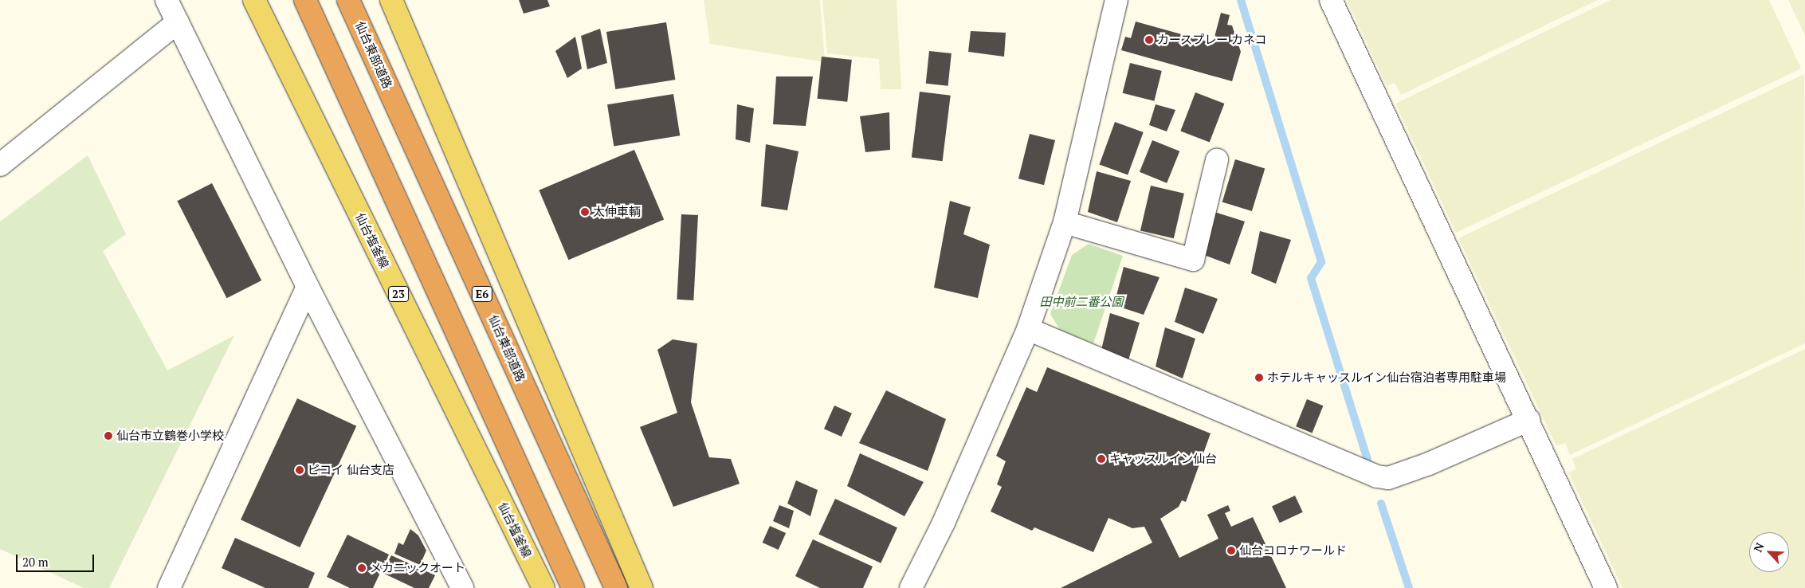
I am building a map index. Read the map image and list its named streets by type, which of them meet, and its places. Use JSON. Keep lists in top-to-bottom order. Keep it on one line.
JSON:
{"streets":{"highway":["仙台東部道路","E6"],"main road":["仙台塩釜線","23"]},"parks":["田中前二番公園"],"places":["カースプレー カネコ","太伸車輌","ホテルキャッスルイン仙台宿泊者専用駐車場","仙台市立鶴巻小学校","キャッスルイン仙台","ピコイ 仙台支店","仙台コロナワールド","メカニックオート"],"scale_bar":"20 m","north":"top left"}
